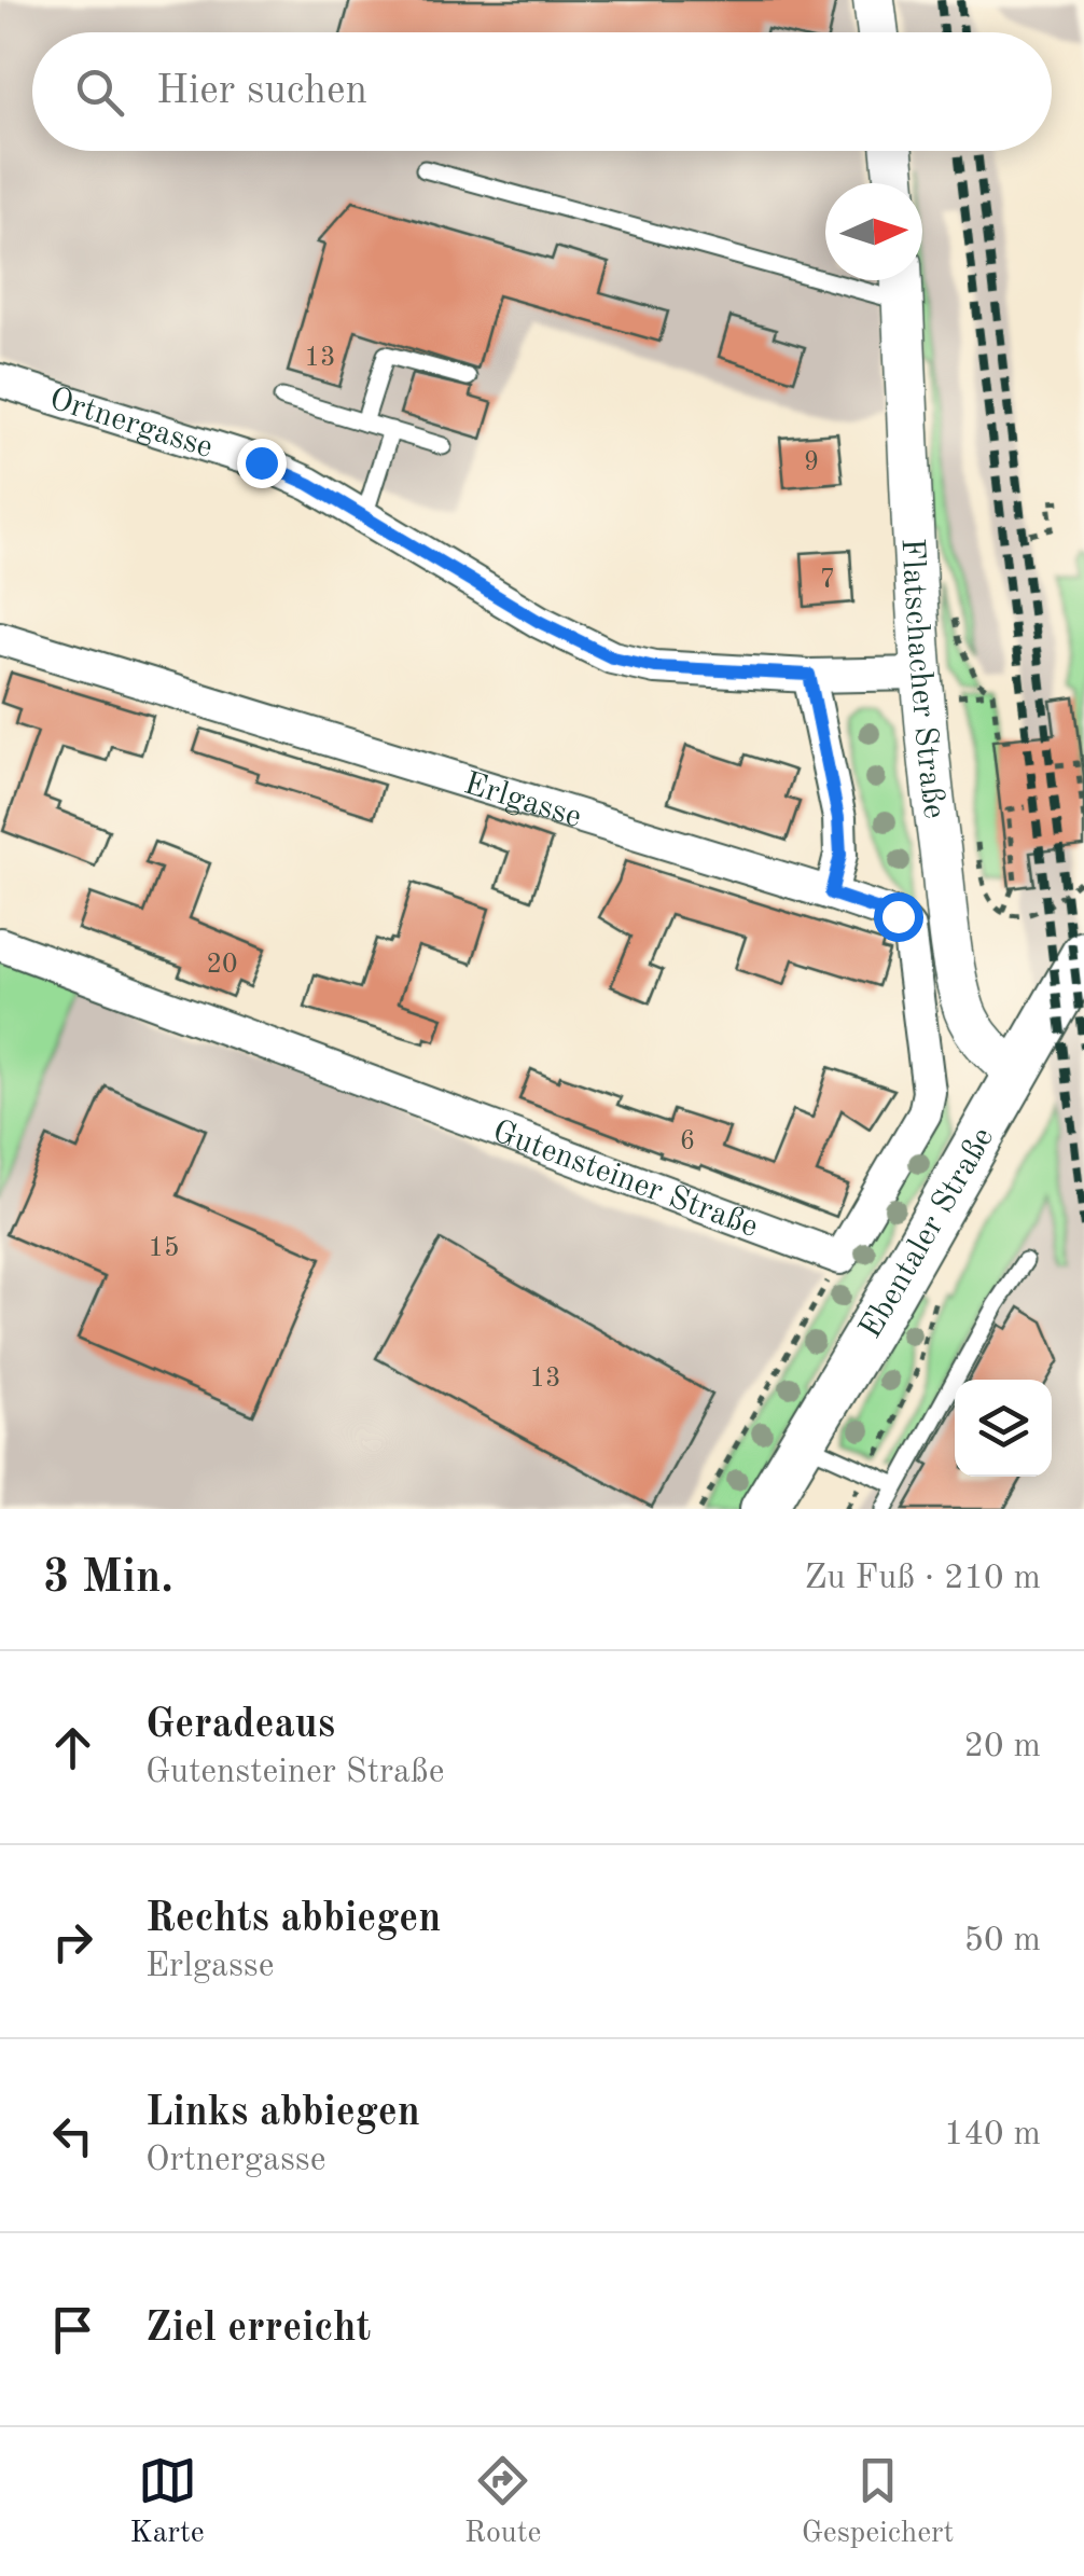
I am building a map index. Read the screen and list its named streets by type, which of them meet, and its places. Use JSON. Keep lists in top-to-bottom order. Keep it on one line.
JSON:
{"streets":{"main road":["Ebentaler Straße"],"street":["Ortnergasse","Flatschacher Straße","Erlgasse","Gutensteiner Straße"]},"crossings":[["Ortnergasse","Flatschacher Straße"],["Flatschacher Straße","Ebentaler Straße"]],"house_numbers":["13","9","7","20","6","15","13"],"north":"right","page":{"search":"Hier suchen","heading":["3 Min.","Zu Fuß · 210 m"],"list":[["Geradeaus","Gutensteiner Straße","20 m"],["Rechts abbiegen","Erlgasse","50 m"],["Links abbiegen","Ortnergasse","140 m"],"Ziel erreicht"],"nav":["Karte","Route","Gespeichert"]}}
